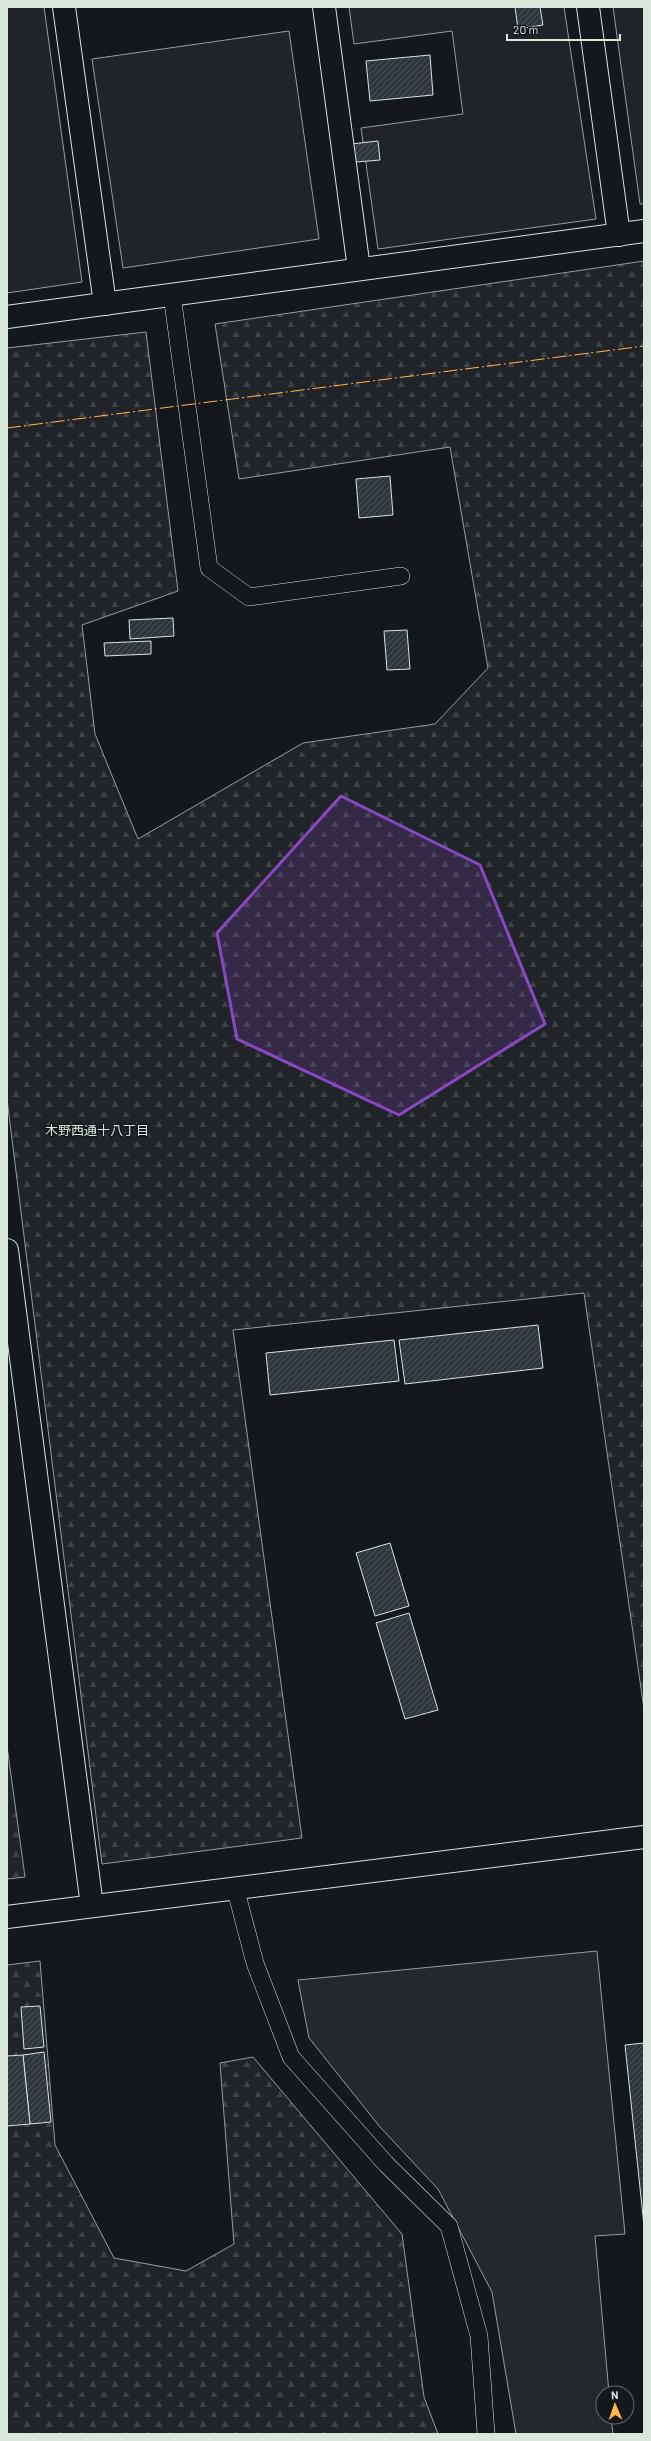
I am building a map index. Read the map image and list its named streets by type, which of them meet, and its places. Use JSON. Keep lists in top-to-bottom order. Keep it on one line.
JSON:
{"districts":["木野西通十八丁目"],"scale_bar":"20 m","north":"top"}
